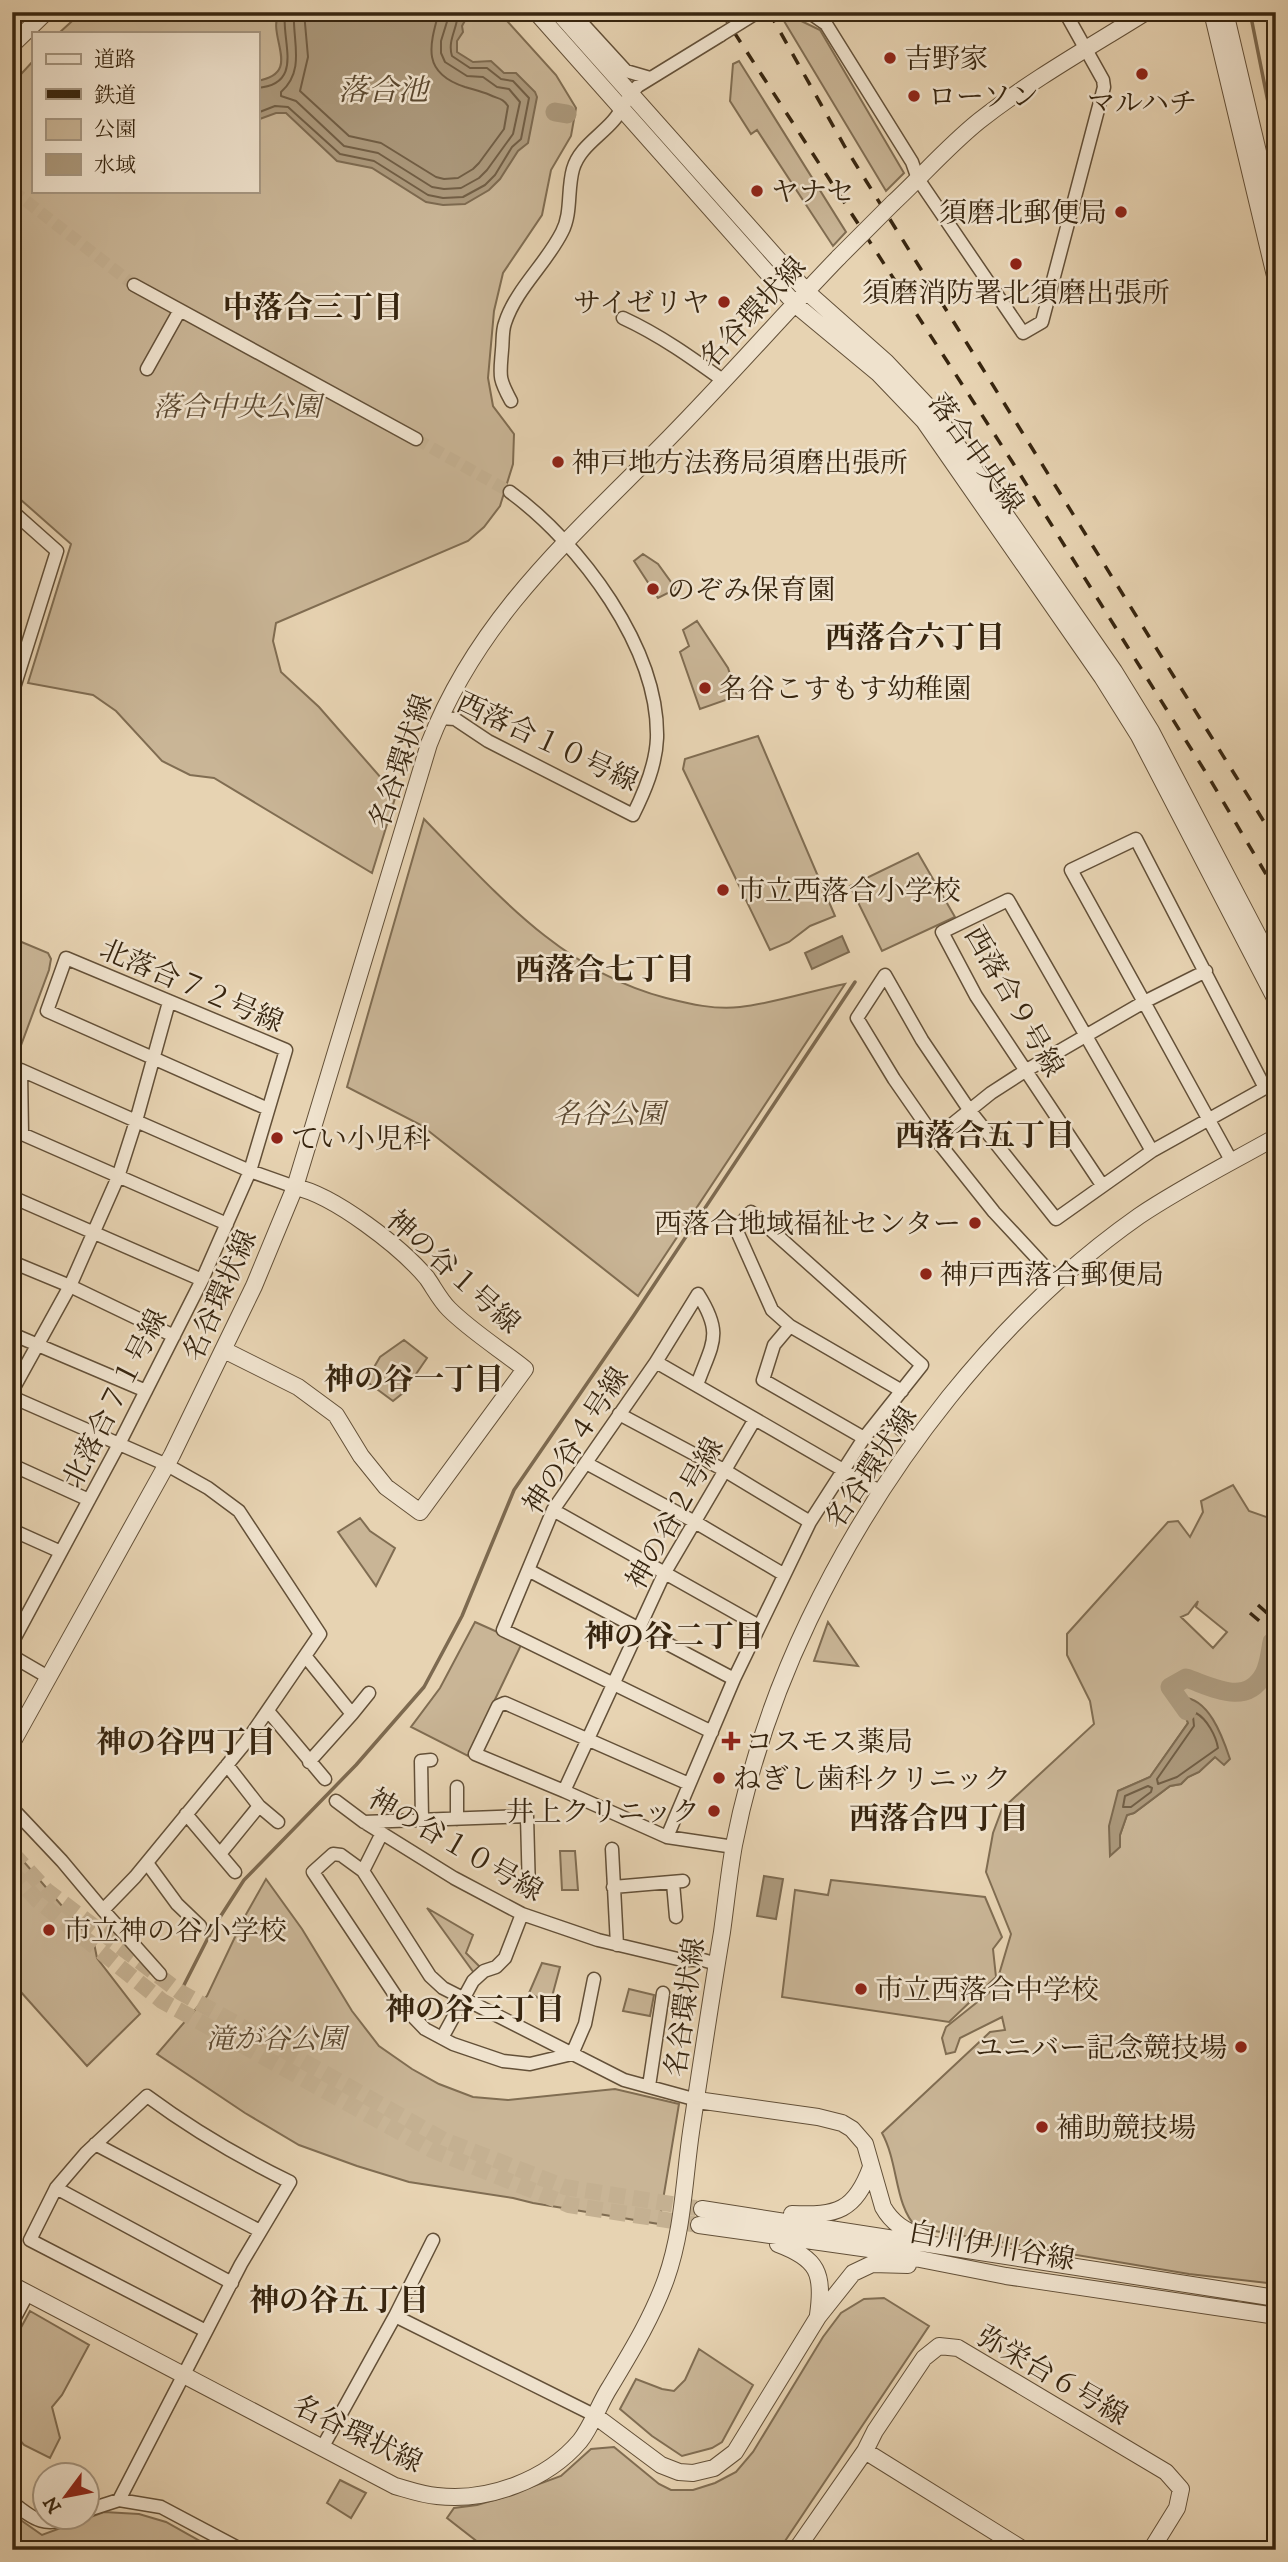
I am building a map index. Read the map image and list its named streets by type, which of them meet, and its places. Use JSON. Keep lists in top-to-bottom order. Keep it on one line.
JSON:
{"streets":{"street":["名谷環状線","落合中央線","西落合１０号線","北落合７２号線","西落合９号線","神の谷１号線","北落合７１号線","神の谷４号線","神の谷２号線","神の谷１０号線","白川伊川谷線","弥栄台６号線"]},"crossings":[["名谷環状線","落合中央線"],["名谷環状線","西落合１０号線"],["名谷環状線","神の谷１号線"],["名谷環状線","神の谷２号線"],["名谷環状線","神の谷１０号線"],["北落合７２号線","北落合７１号線"],["神の谷４号線","神の谷２号線"]],"districts":["中落合三丁目","西落合六丁目","西落合七丁目","西落合五丁目","神の谷一丁目","神の谷二丁目","神の谷四丁目","西落合四丁目","神の谷三丁目","神の谷五丁目"],"water":["落合池"],"parks":["落合中央公園","名谷公園","滝が谷公園"],"places":{"other":["吉野家","マルハチ","ローソン","ヤナセ","須磨北郵便局","須磨消防署北須磨出張所","サイゼリヤ","神戸地方法務局須磨出張所","のぞみ保育園","名谷こすもす幼稚園","市立西落合小学校","てい小児科","西落合地域福祉センター","神戸西落合郵便局","ねぎし歯科クリニック","井上クリニック","市立神の谷小学校","市立西落合中学校","ユニバー記念競技場","補助競技場"],"health":["コスモス薬局"]},"legend":["道路","鉄道","公園","水域"],"north":"bottom left"}
